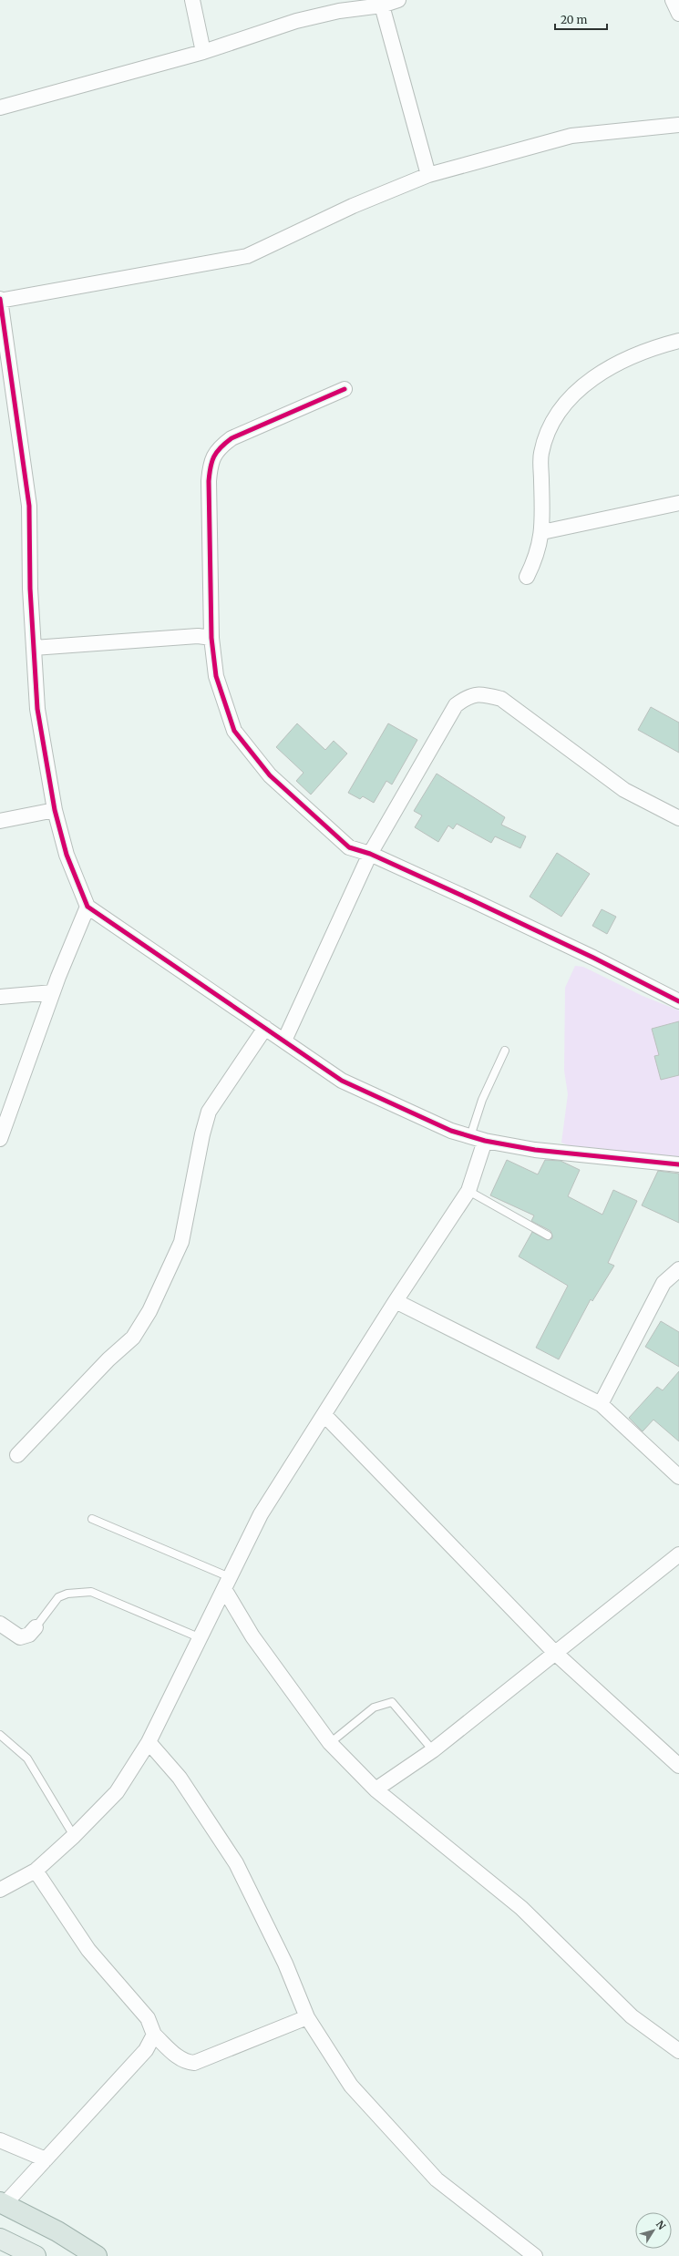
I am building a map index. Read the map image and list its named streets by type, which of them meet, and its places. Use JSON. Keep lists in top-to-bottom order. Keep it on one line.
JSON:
{"scale_bar":"20 m","north":"top right"}
